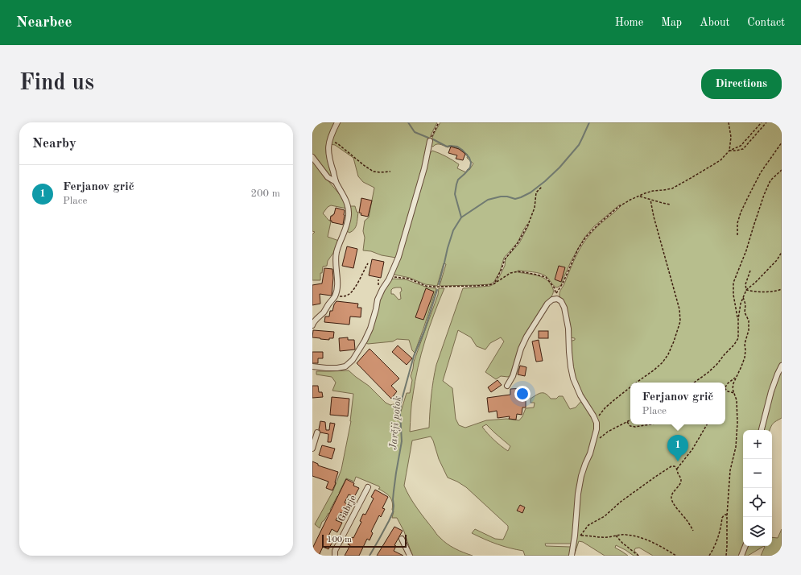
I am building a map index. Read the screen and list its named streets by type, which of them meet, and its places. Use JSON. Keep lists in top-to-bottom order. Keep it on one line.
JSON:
{"streets":{"street":["Gabrje"]},"water":["Jarčji potok"],"scale_bar":"100 m","page":{"header":"Nearbee","nav":["Home","Map","About","Contact"],"buttons":"Directions","title":"Find us","heading":"Nearby","list":[{"mark":"1","name":"Ferjanov grič","note":"Place","value":"200 m"}],"popup":["Ferjanov grič","Place"],"map_buttons":["+","−"],"pins":"1","scale":"100 m"}}
